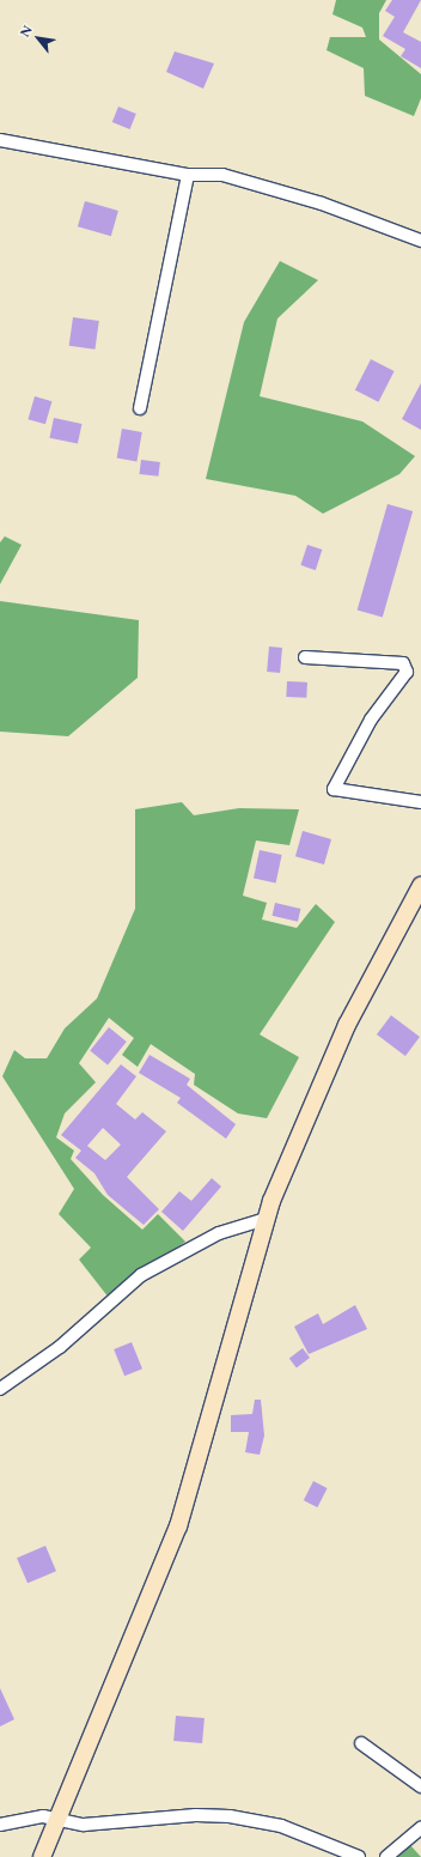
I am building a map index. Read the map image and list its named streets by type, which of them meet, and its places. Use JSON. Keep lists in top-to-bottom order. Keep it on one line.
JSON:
{"north":"top left"}
